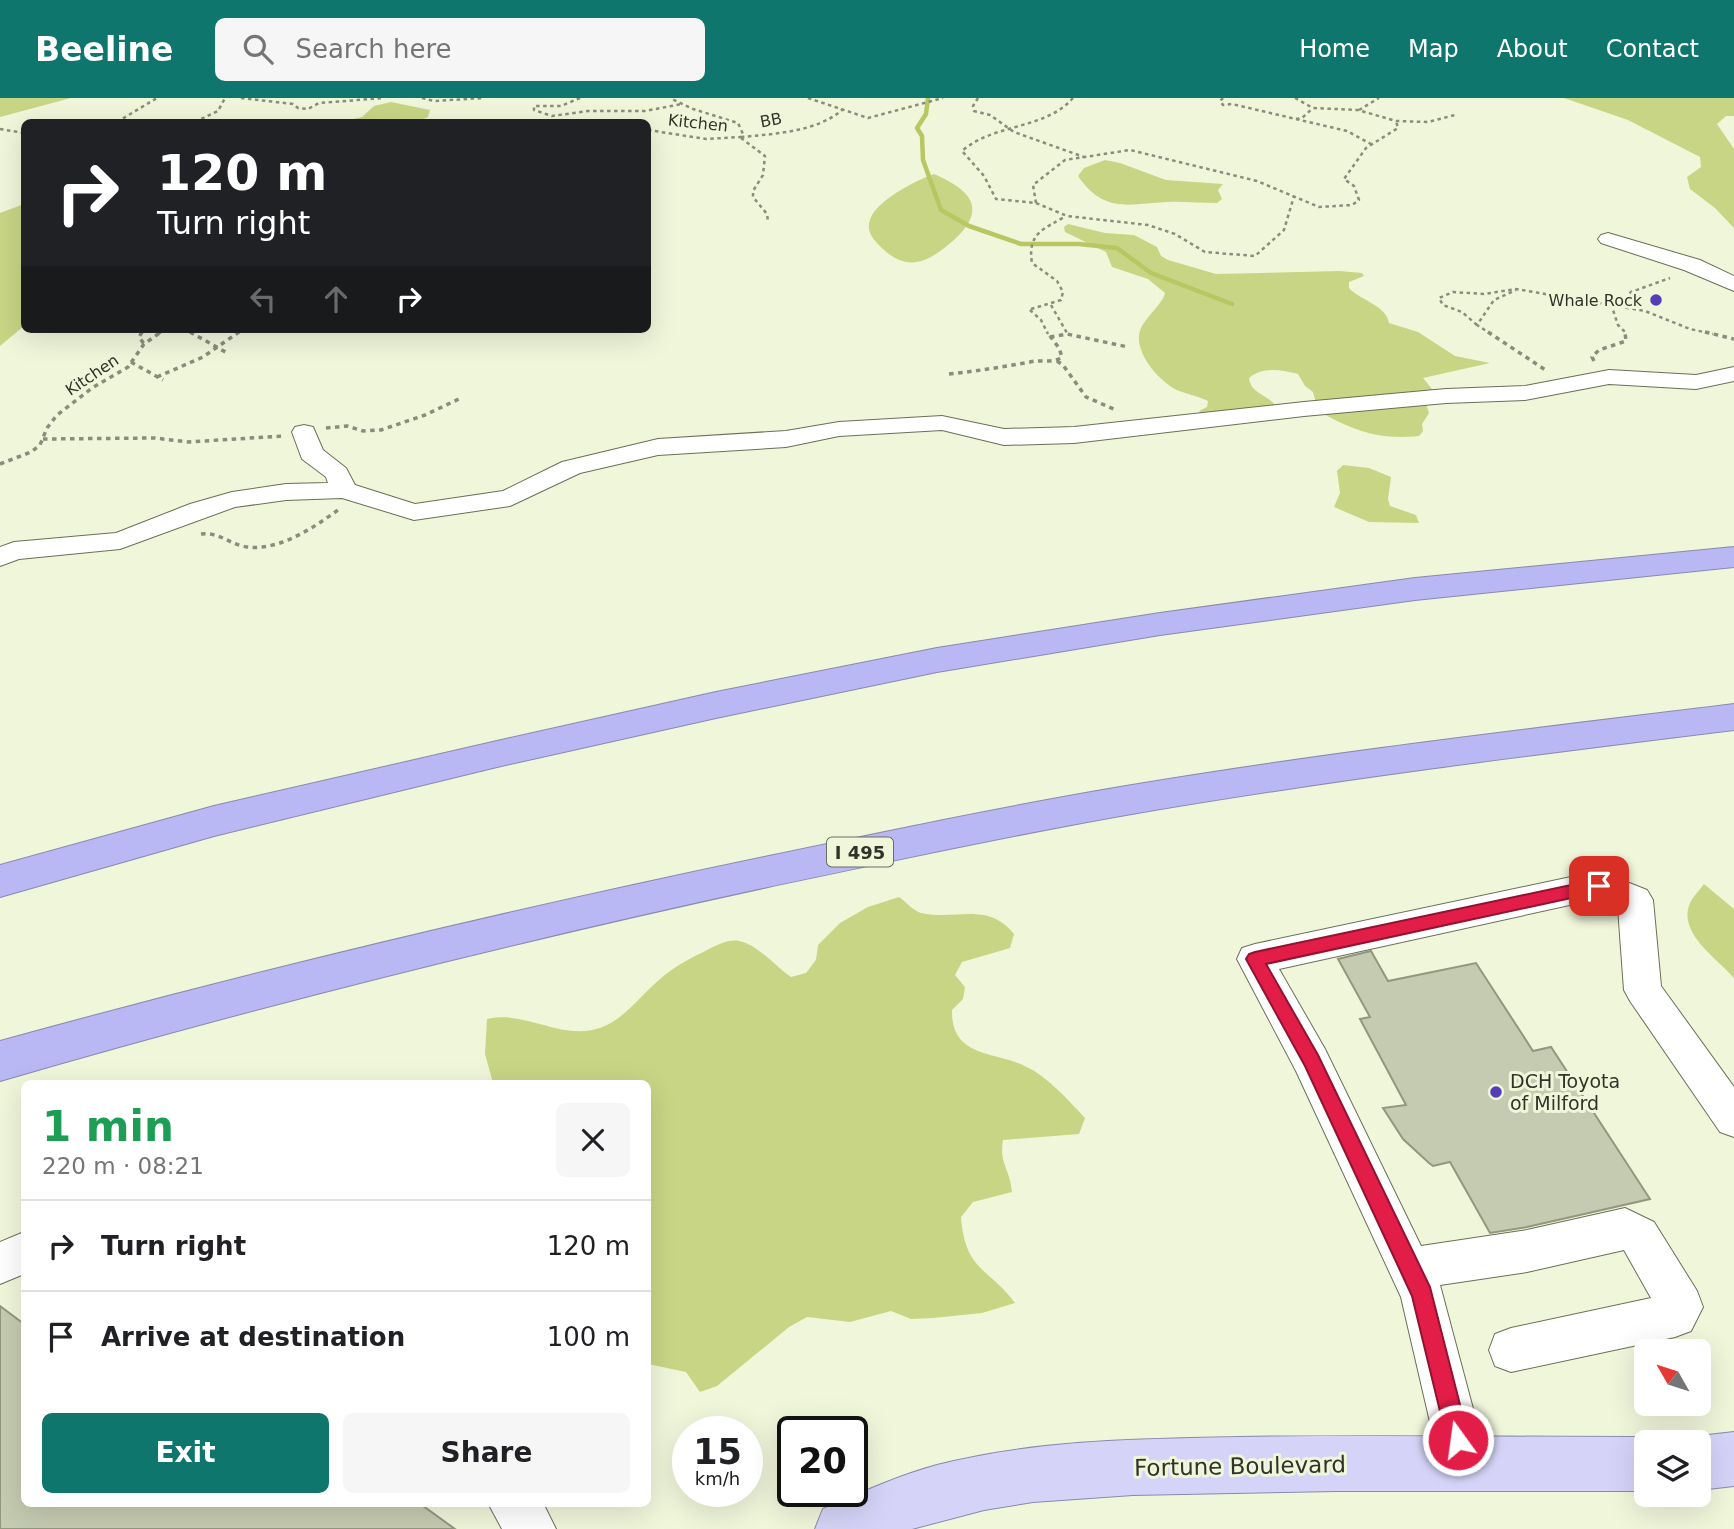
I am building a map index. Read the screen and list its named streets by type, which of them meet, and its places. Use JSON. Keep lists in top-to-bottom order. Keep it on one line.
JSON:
{"streets":{"highway":["I 495"],"main road":["Fortune Boulevard"],"path":["BB","Kitchen"]},"crossings":[["BB","Kitchen"]],"places":["Whale Rock","DCH Toyota of Milford"],"north":"top left","page":{"header":"Beeline","search":"Search here","nav":["Home","Map","About","Contact"],"turn":["120 m","Turn right"],"heading":["1 min","220 m · 08:21"],"list":[{"name":"Turn right","value":"120 m"},{"name":"Arrive at destination","value":"100 m"}],"buttons":["Exit","Share"],"speed":"15 km/h","limit":"20"}}
